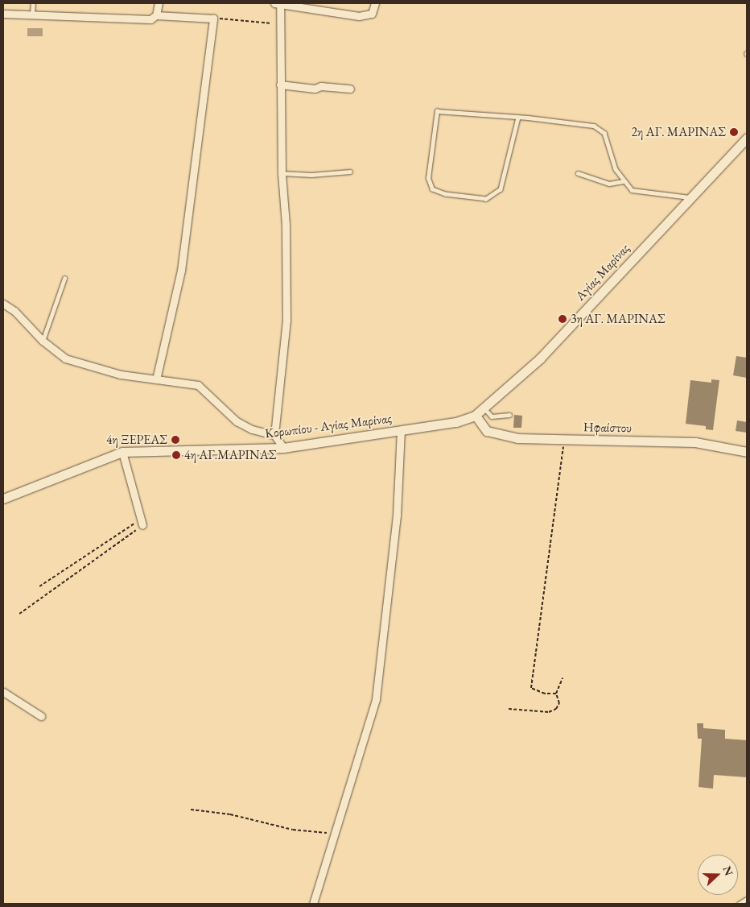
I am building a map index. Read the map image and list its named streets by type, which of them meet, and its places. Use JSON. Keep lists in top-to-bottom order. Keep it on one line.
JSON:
{"streets":{"main road":["Αγίας Μαρίνας","Κορωπίου - Αγίας Μαρίνας","Ηφαίστου"]},"crossings":[["Αγίας Μαρίνας","Κορωπίου - Αγίας Μαρίνας"],["Αγίας Μαρίνας","Ηφαίστου"]],"places":["2η ΑΓ. ΜΑΡΙΝΑΣ","3η ΑΓ. ΜΑΡΙΝΑΣ","4η ΞΕΡΕΑΣ","4η ΑΓ.ΜΑΡΙΝΑΣ"],"north":"right"}
